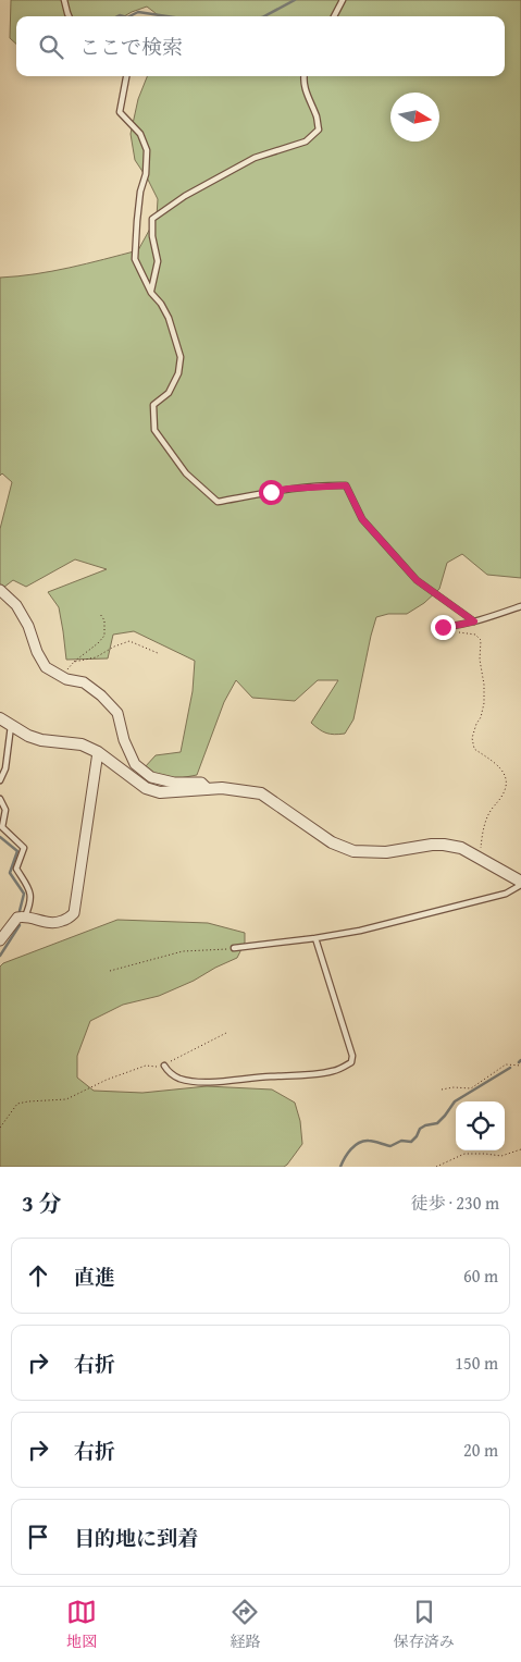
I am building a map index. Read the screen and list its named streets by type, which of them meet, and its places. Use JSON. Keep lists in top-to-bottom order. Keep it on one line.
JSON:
{"north":"right","page":{"search":"ここで検索","heading":["3 分","徒歩 · 230 m"],"list":[["直進","60 m"],["右折","150 m"],["右折","20 m"],"目的地に到着"],"nav":["地図","経路","保存済み"]}}
